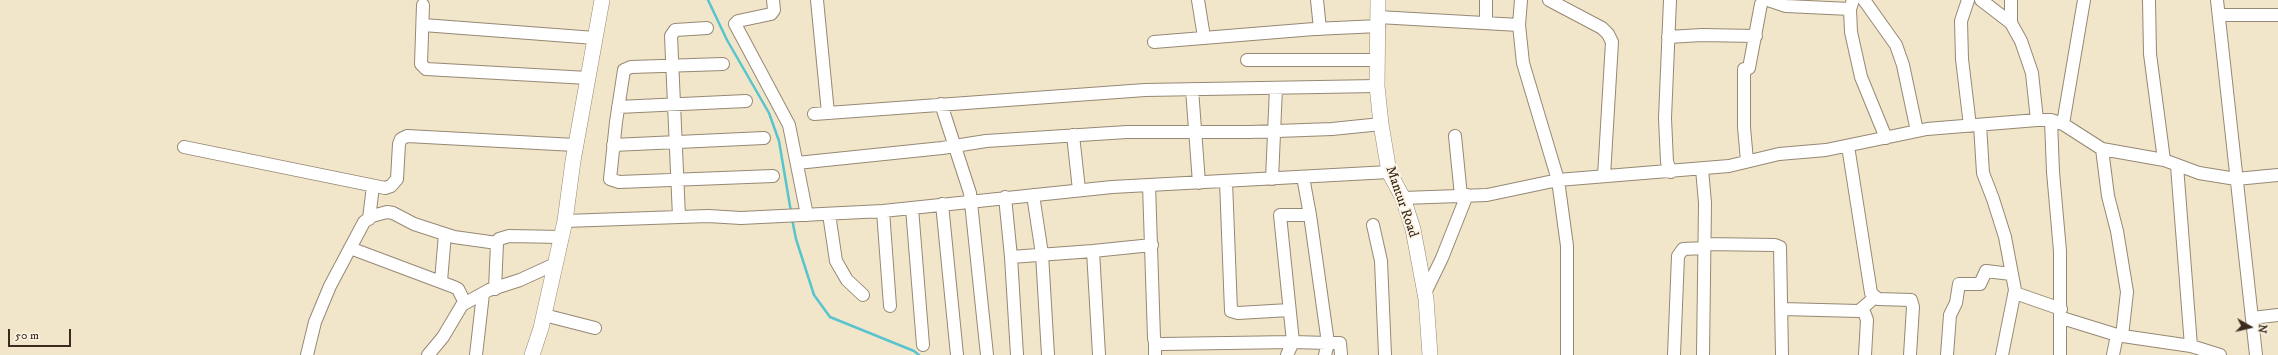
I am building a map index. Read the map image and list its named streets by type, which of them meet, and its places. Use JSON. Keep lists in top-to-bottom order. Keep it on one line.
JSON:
{"streets":{"main road":["Mantur Road"]},"scale_bar":"50 m","north":"right"}
